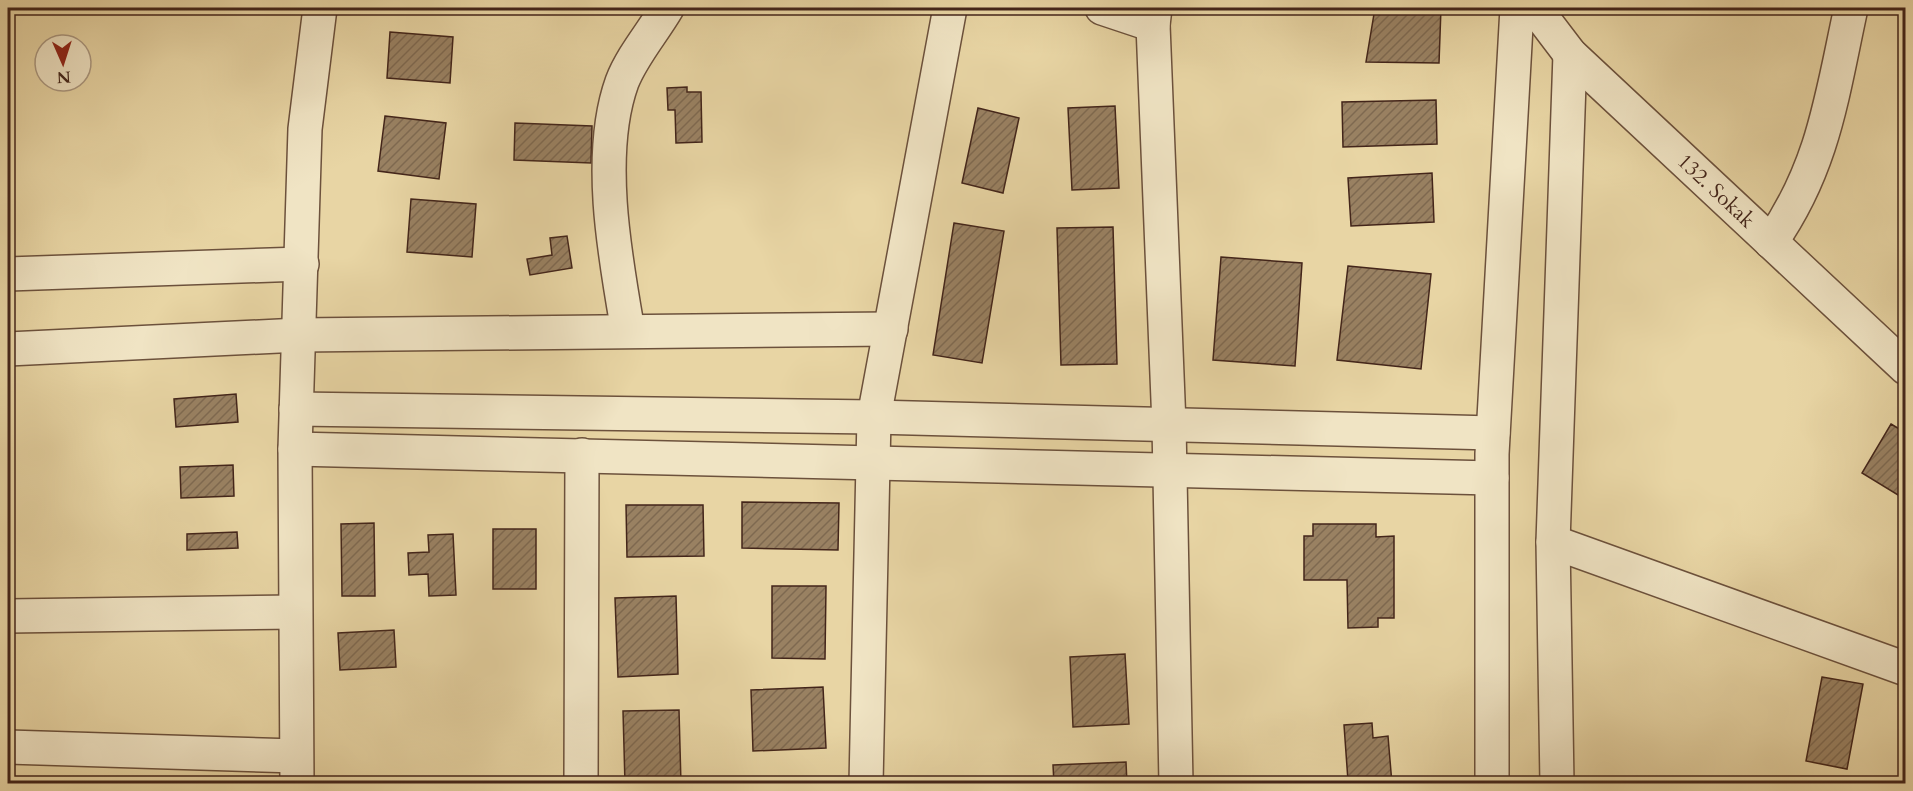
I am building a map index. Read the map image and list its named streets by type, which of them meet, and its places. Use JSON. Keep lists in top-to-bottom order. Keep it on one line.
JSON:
{"streets":{"street":["132. Sokak"]},"north":"bottom"}
